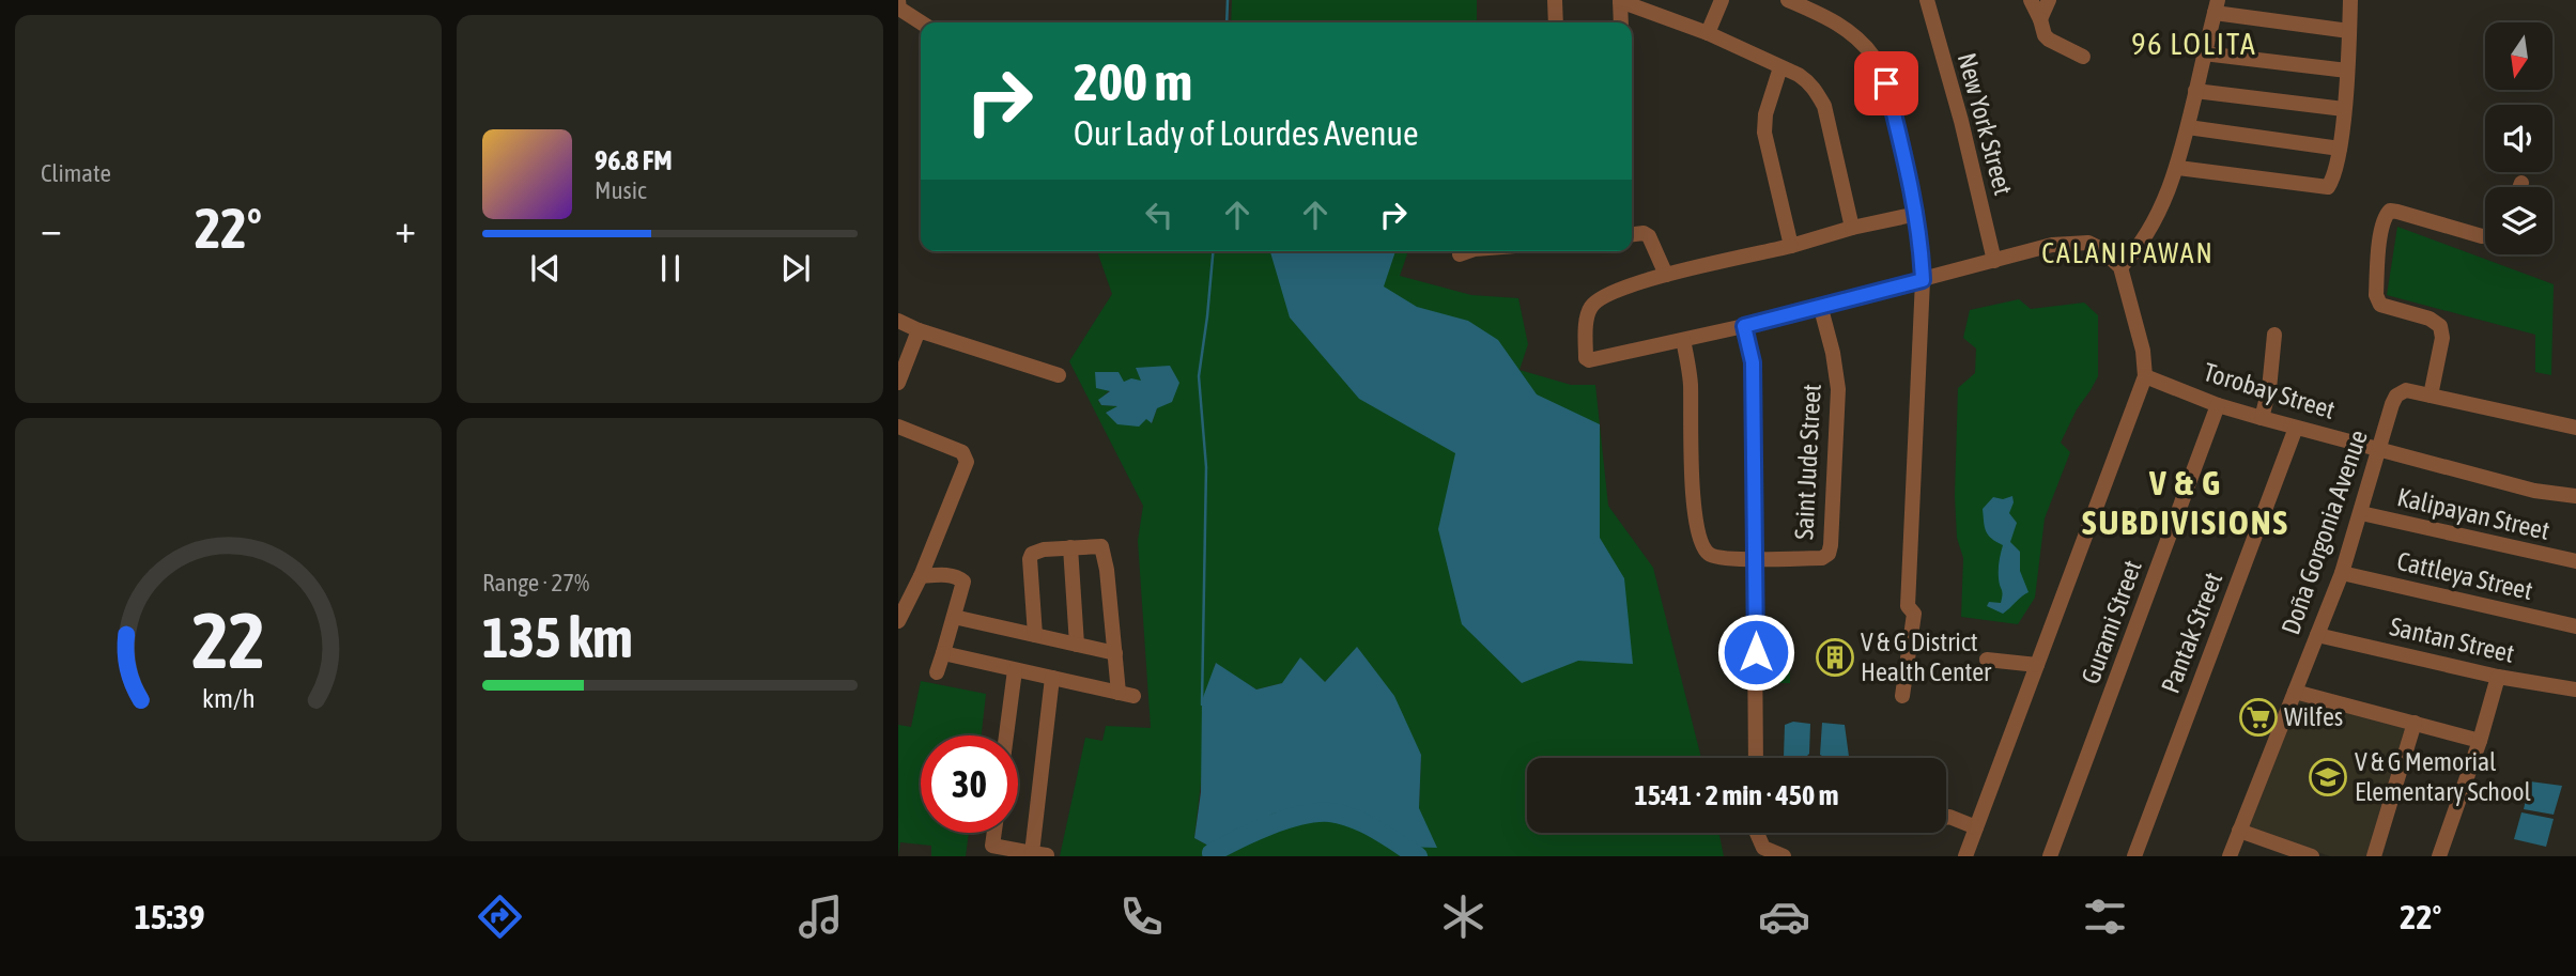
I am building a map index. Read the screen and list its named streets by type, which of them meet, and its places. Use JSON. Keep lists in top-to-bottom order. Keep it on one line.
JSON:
{"streets":{"street":["New York Street","Torobay Street","Saint Jude Street","Kalipayan Street","Doña Gorgonia Avenue","Cattleya Street","Gurami Street","Pantak Street","Santan Street"]},"crossings":[["Torobay Street","Doña Gorgonia Avenue"],["Torobay Street","Gurami Street"],["Torobay Street","Pantak Street"],["Kalipayan Street","Doña Gorgonia Avenue"],["Doña Gorgonia Avenue","Cattleya Street"],["Doña Gorgonia Avenue","Santan Street"]],"districts":["96 LOLITA","CALANIPAWAN","V & G SUBDIVISIONS"],"places":{"building":["V & G District Health Center"],"supermarket":["Wilfes"],"school or university":["V & G Memorial Elementary School"]},"north":"bottom","page":{"tile":["Climate",["Range · 27%","135 km"]],"turn":["200 m","Our Lady of Lourdes Avenue"],"song":["96.8 FM","Music"],"heat":["−","22°","+"],"limit":"30","trip":"15:41 · 2 min · 450 m","tabs":["15:39","22°"],"gauge":["22","km/h"]}}
